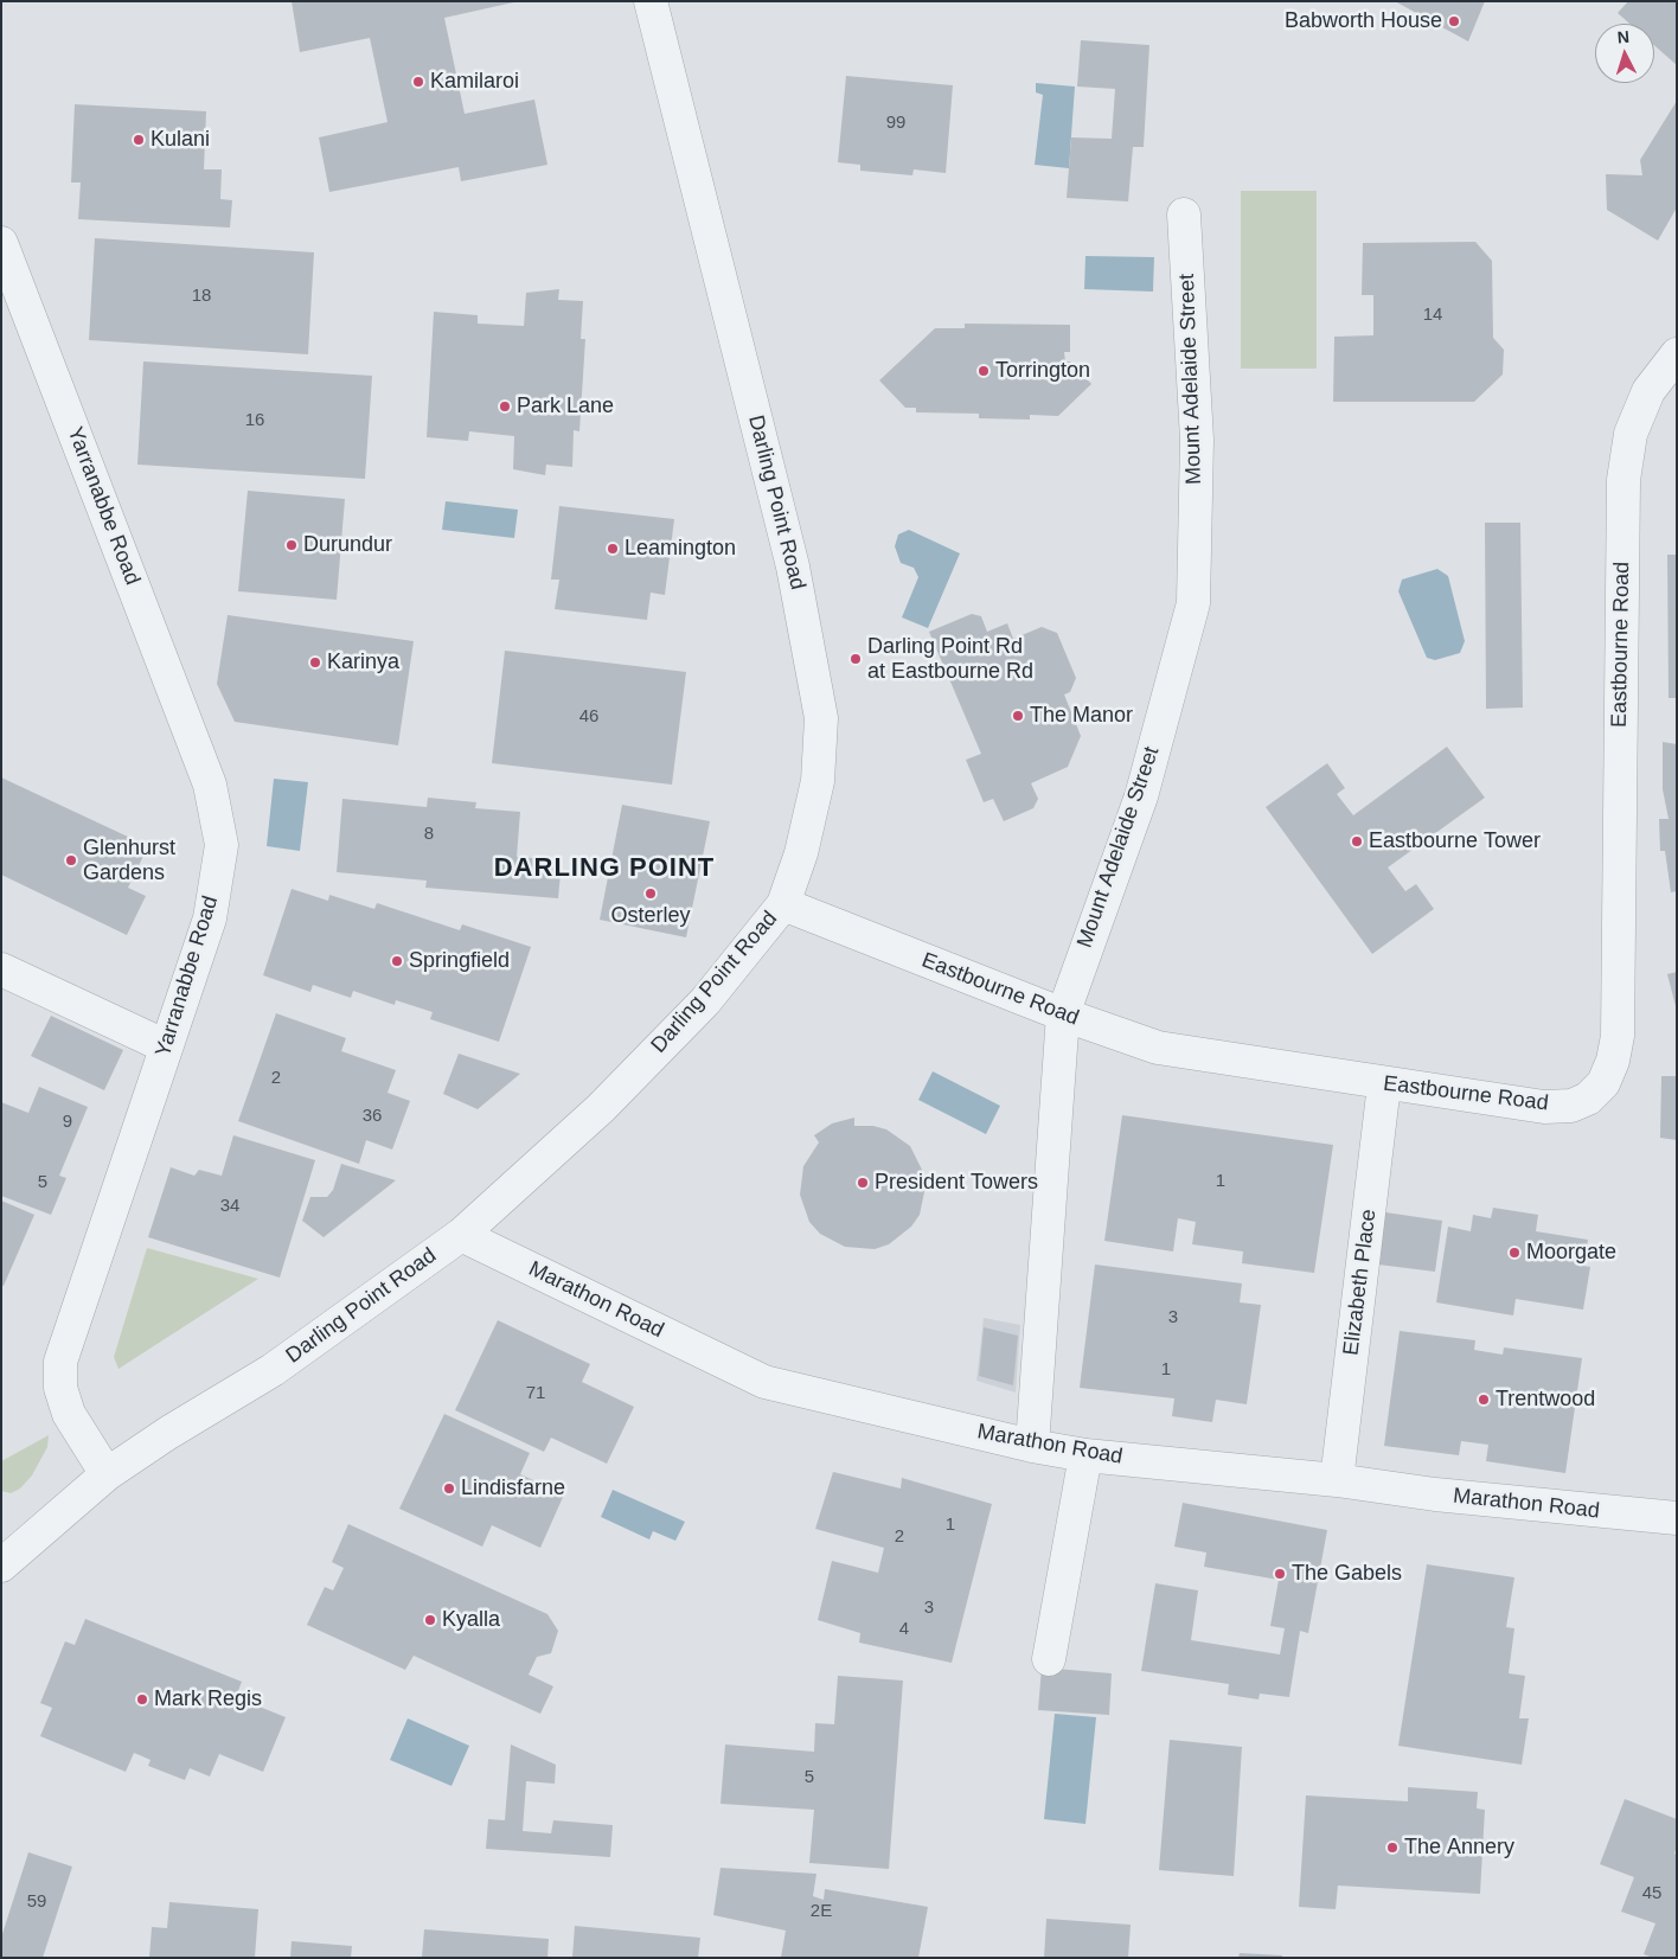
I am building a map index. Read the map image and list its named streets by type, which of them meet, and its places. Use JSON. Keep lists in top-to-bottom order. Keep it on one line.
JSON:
{"streets":{"street":["Mount Adelaide Street","Darling Point Road","Yarranabbe Road","Eastbourne Road","Elizabeth Place","Marathon Road"]},"crossings":[["Mount Adelaide Street","Eastbourne Road"],["Mount Adelaide Street","Marathon Road"],["Darling Point Road","Yarranabbe Road"],["Darling Point Road","Eastbourne Road"],["Darling Point Road","Marathon Road"],["Eastbourne Road","Elizabeth Place"],["Elizabeth Place","Marathon Road"]],"districts":["DARLING POINT"],"places":["Babworth House","Kamilaroi","Kulani","Torrington","Park Lane","Durundur","Leamington","Darling Point Rd at Eastbourne Rd","Karinya","The Manor","Eastbourne Tower","Glenhurst Gardens","Osterley","Springfield","President Towers","Moorgate","Trentwood","Lindisfarne","The Gabels","Kyalla","Mark Regis","The Annery"],"house_numbers":["99","18","14","16","46","8","2","36","9","1","5","34","3","1","71","1","2","3","4","5","45","59","2E"],"north":"top"}
